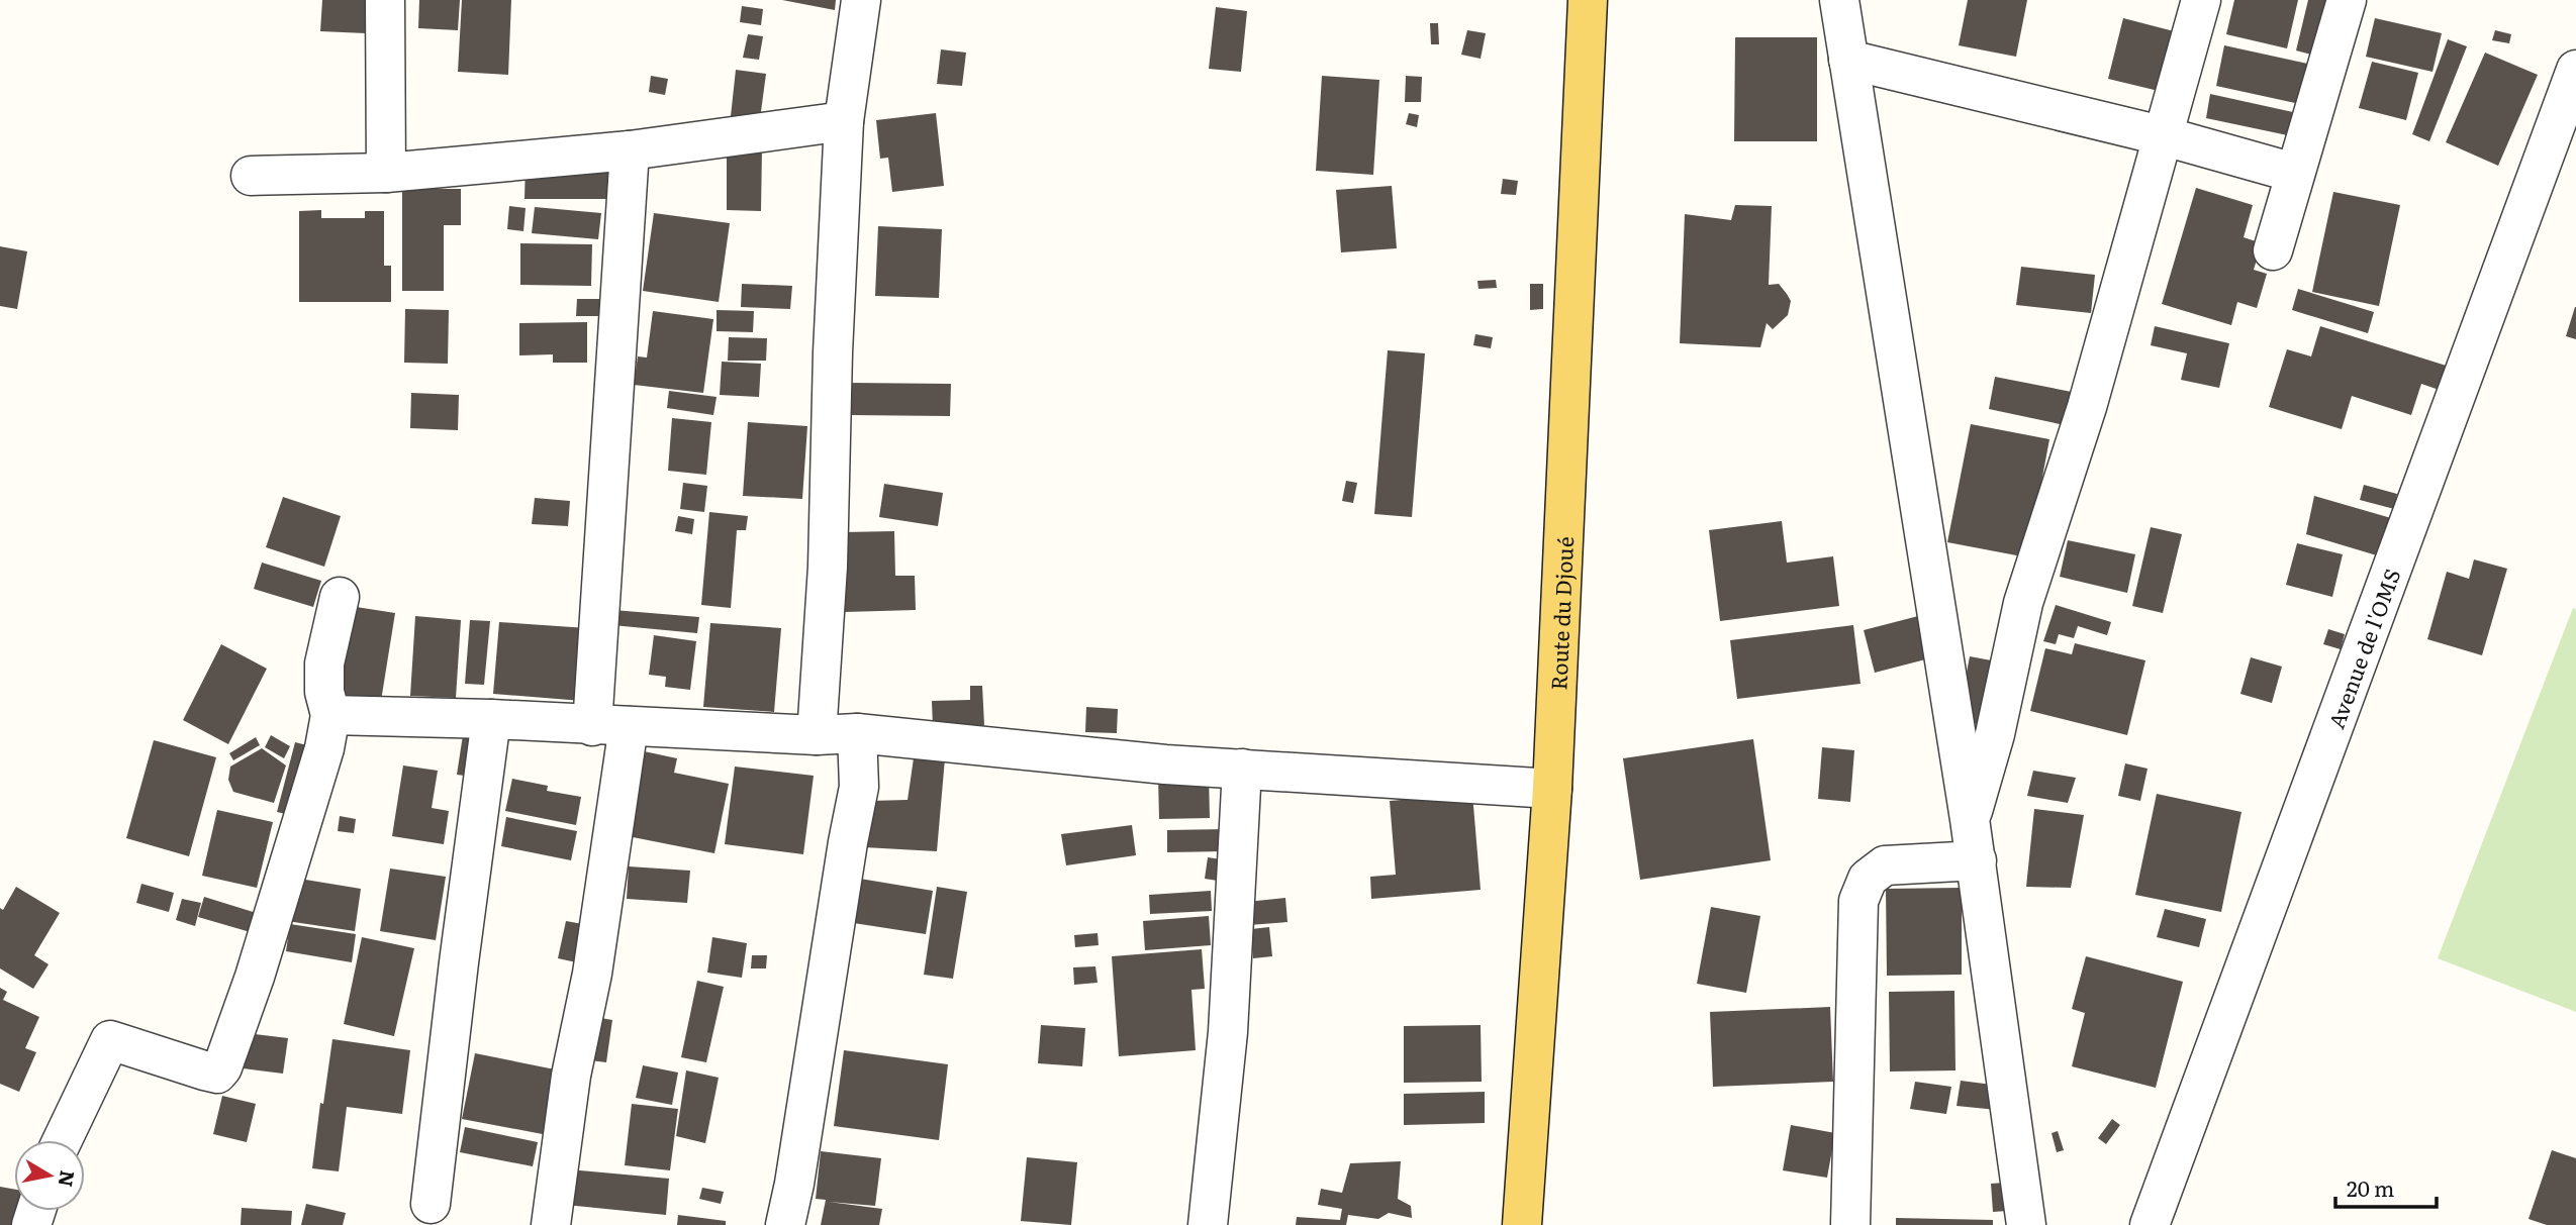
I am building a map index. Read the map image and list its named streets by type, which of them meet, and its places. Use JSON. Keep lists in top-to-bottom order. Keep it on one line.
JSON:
{"streets":{"main road":["Route du Djoué"],"street":["Avenue de l'OMS"]},"scale_bar":"20 m","north":"right"}
